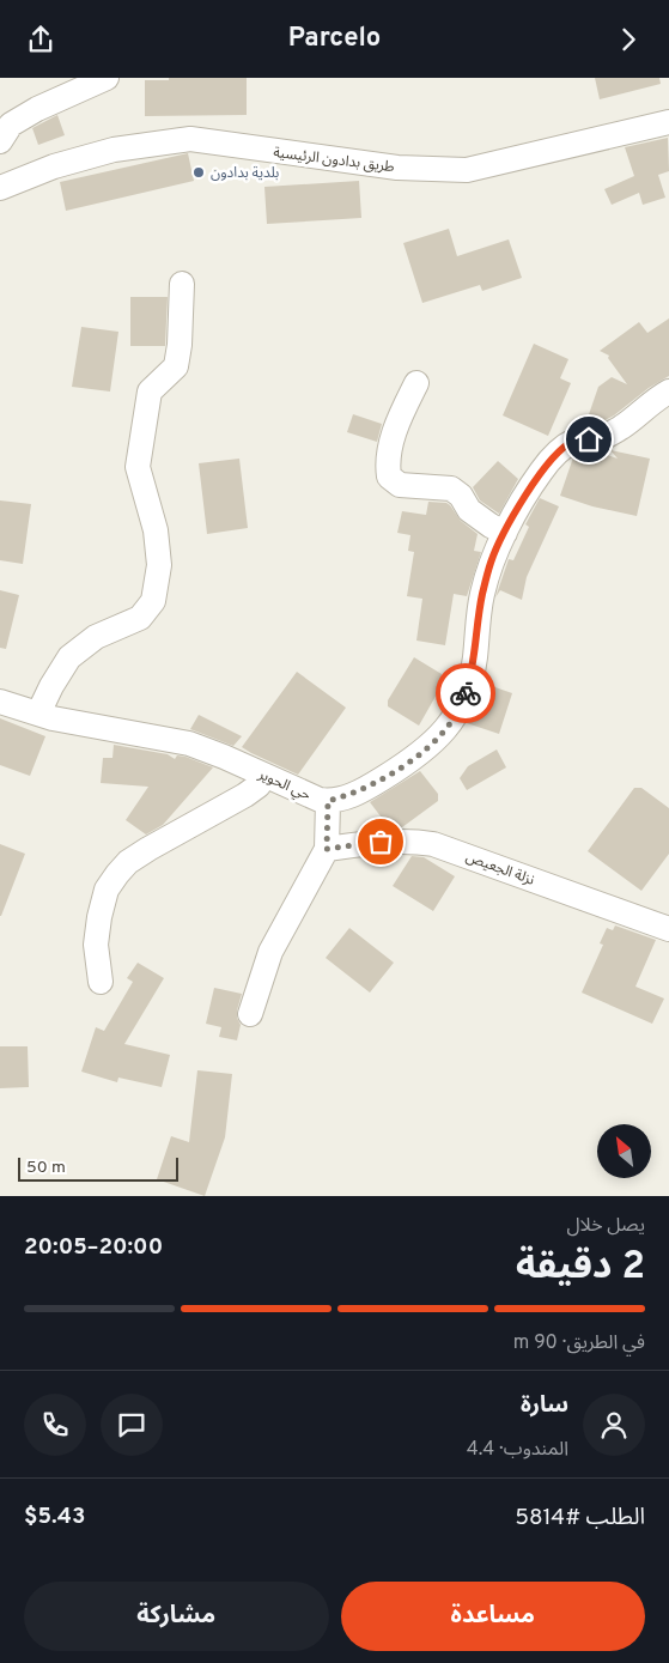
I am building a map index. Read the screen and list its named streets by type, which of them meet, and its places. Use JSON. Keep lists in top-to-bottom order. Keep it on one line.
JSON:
{"streets":{"street":["طريق بدادون الرئيسية","حي الحوير","نزلة الجعيص"]},"places":["بلدية بدادون"],"scale_bar":"50 m","north":"top left","page":{"header":"Parcelo","scale":"50 m","heading":["2 دقيقة","يصل خلال","20:00–20:05"],"panel":["سارة","المندوب · 4.4","الطلب #5814","$5.43"],"bar":"في الطريق · 90 m","buttons":["مساعدة","مشاركة"]}}
